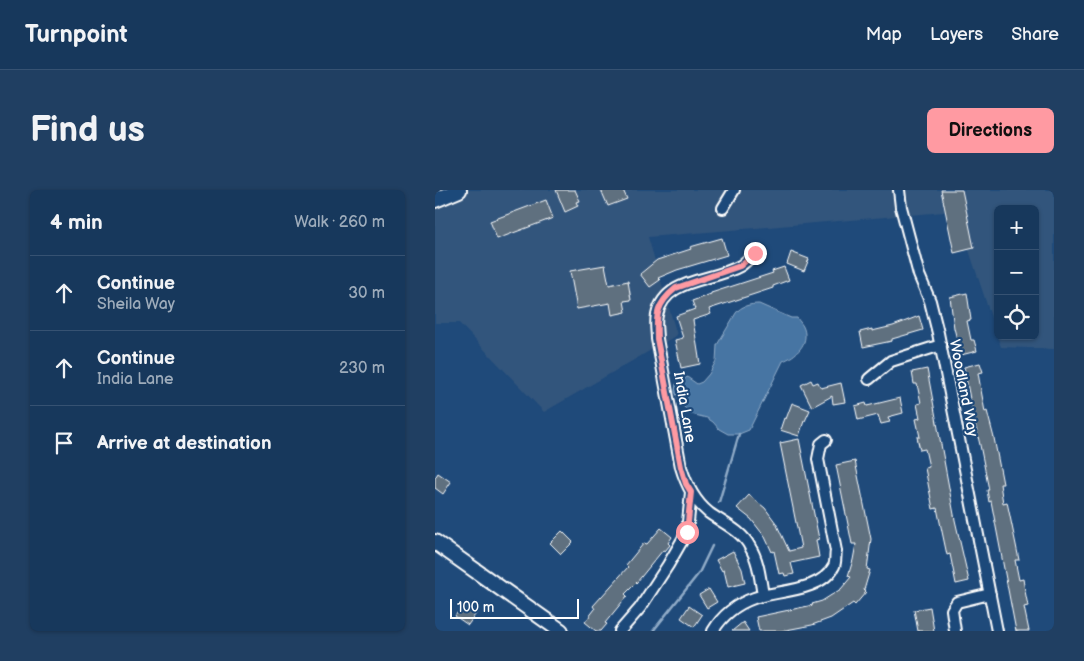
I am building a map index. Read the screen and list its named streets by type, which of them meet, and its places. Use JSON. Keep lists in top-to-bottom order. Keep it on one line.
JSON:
{"streets":{"street":["Woodland Way","India Lane"]},"scale_bar":"100 m","page":{"header":"Turnpoint","nav":["Map","Layers","Share"],"buttons":"Directions","title":"Find us","heading":["4 min","Walk · 260 m"],"map_buttons":["+","−"],"list":[["Continue","Sheila Way","30 m"],["Continue","India Lane","230 m"],"Arrive at destination"],"scale":"100 m"}}
